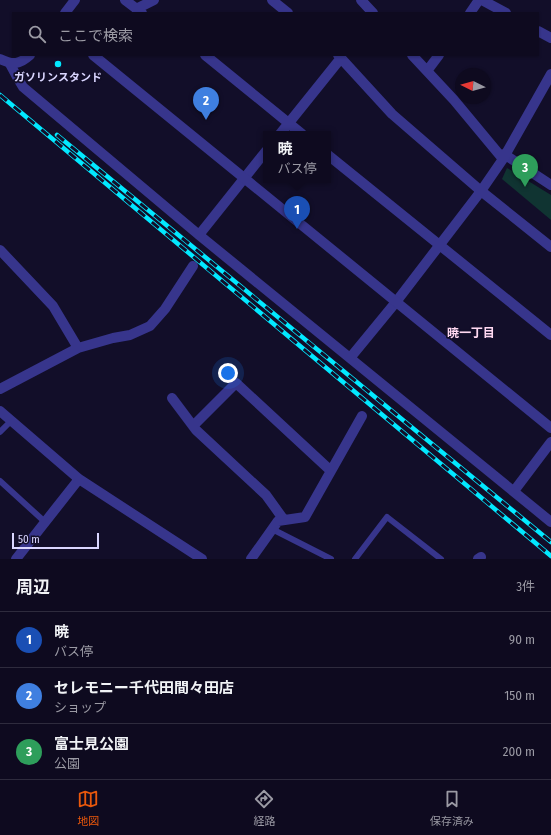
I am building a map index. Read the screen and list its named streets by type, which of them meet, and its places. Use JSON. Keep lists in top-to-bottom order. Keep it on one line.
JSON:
{"districts":["暁一丁目"],"places":["ガソリンスタンド"],"scale_bar":"50 m","north":"left","page":{"search":"ここで検索","pins":["2","3","1"],"popup":["暁","バス停"],"scale":"50 m","heading":["周辺","3件"],"list":[{"mark":"1","name":"暁","note":"バス停","value":"90 m"},{"mark":"2","name":"セレモニー千代田間々田店","note":"ショップ","value":"150 m"},{"mark":"3","name":"富士見公園","note":"公園","value":"200 m"}],"nav":["地図","経路","保存済み"]}}
